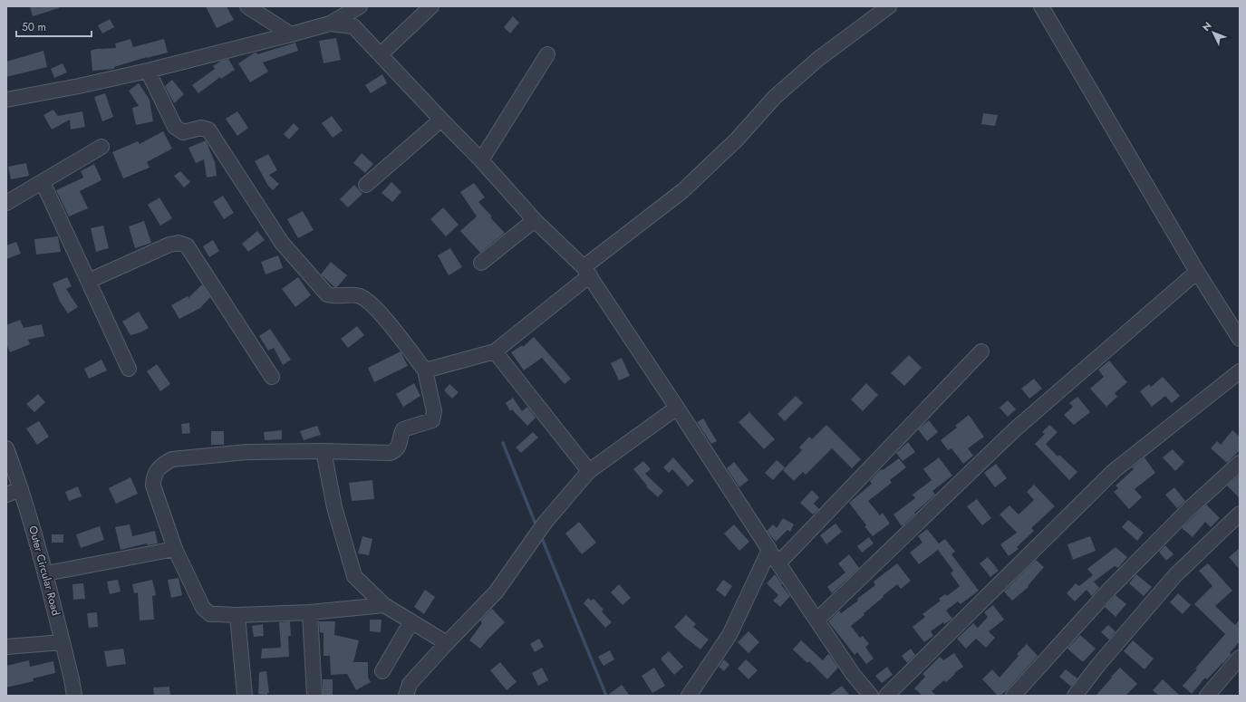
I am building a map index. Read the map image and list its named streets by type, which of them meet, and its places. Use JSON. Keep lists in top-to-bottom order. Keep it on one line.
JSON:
{"streets":{"street":["Outer Circular Road"]},"scale_bar":"50 m","north":"top left"}
